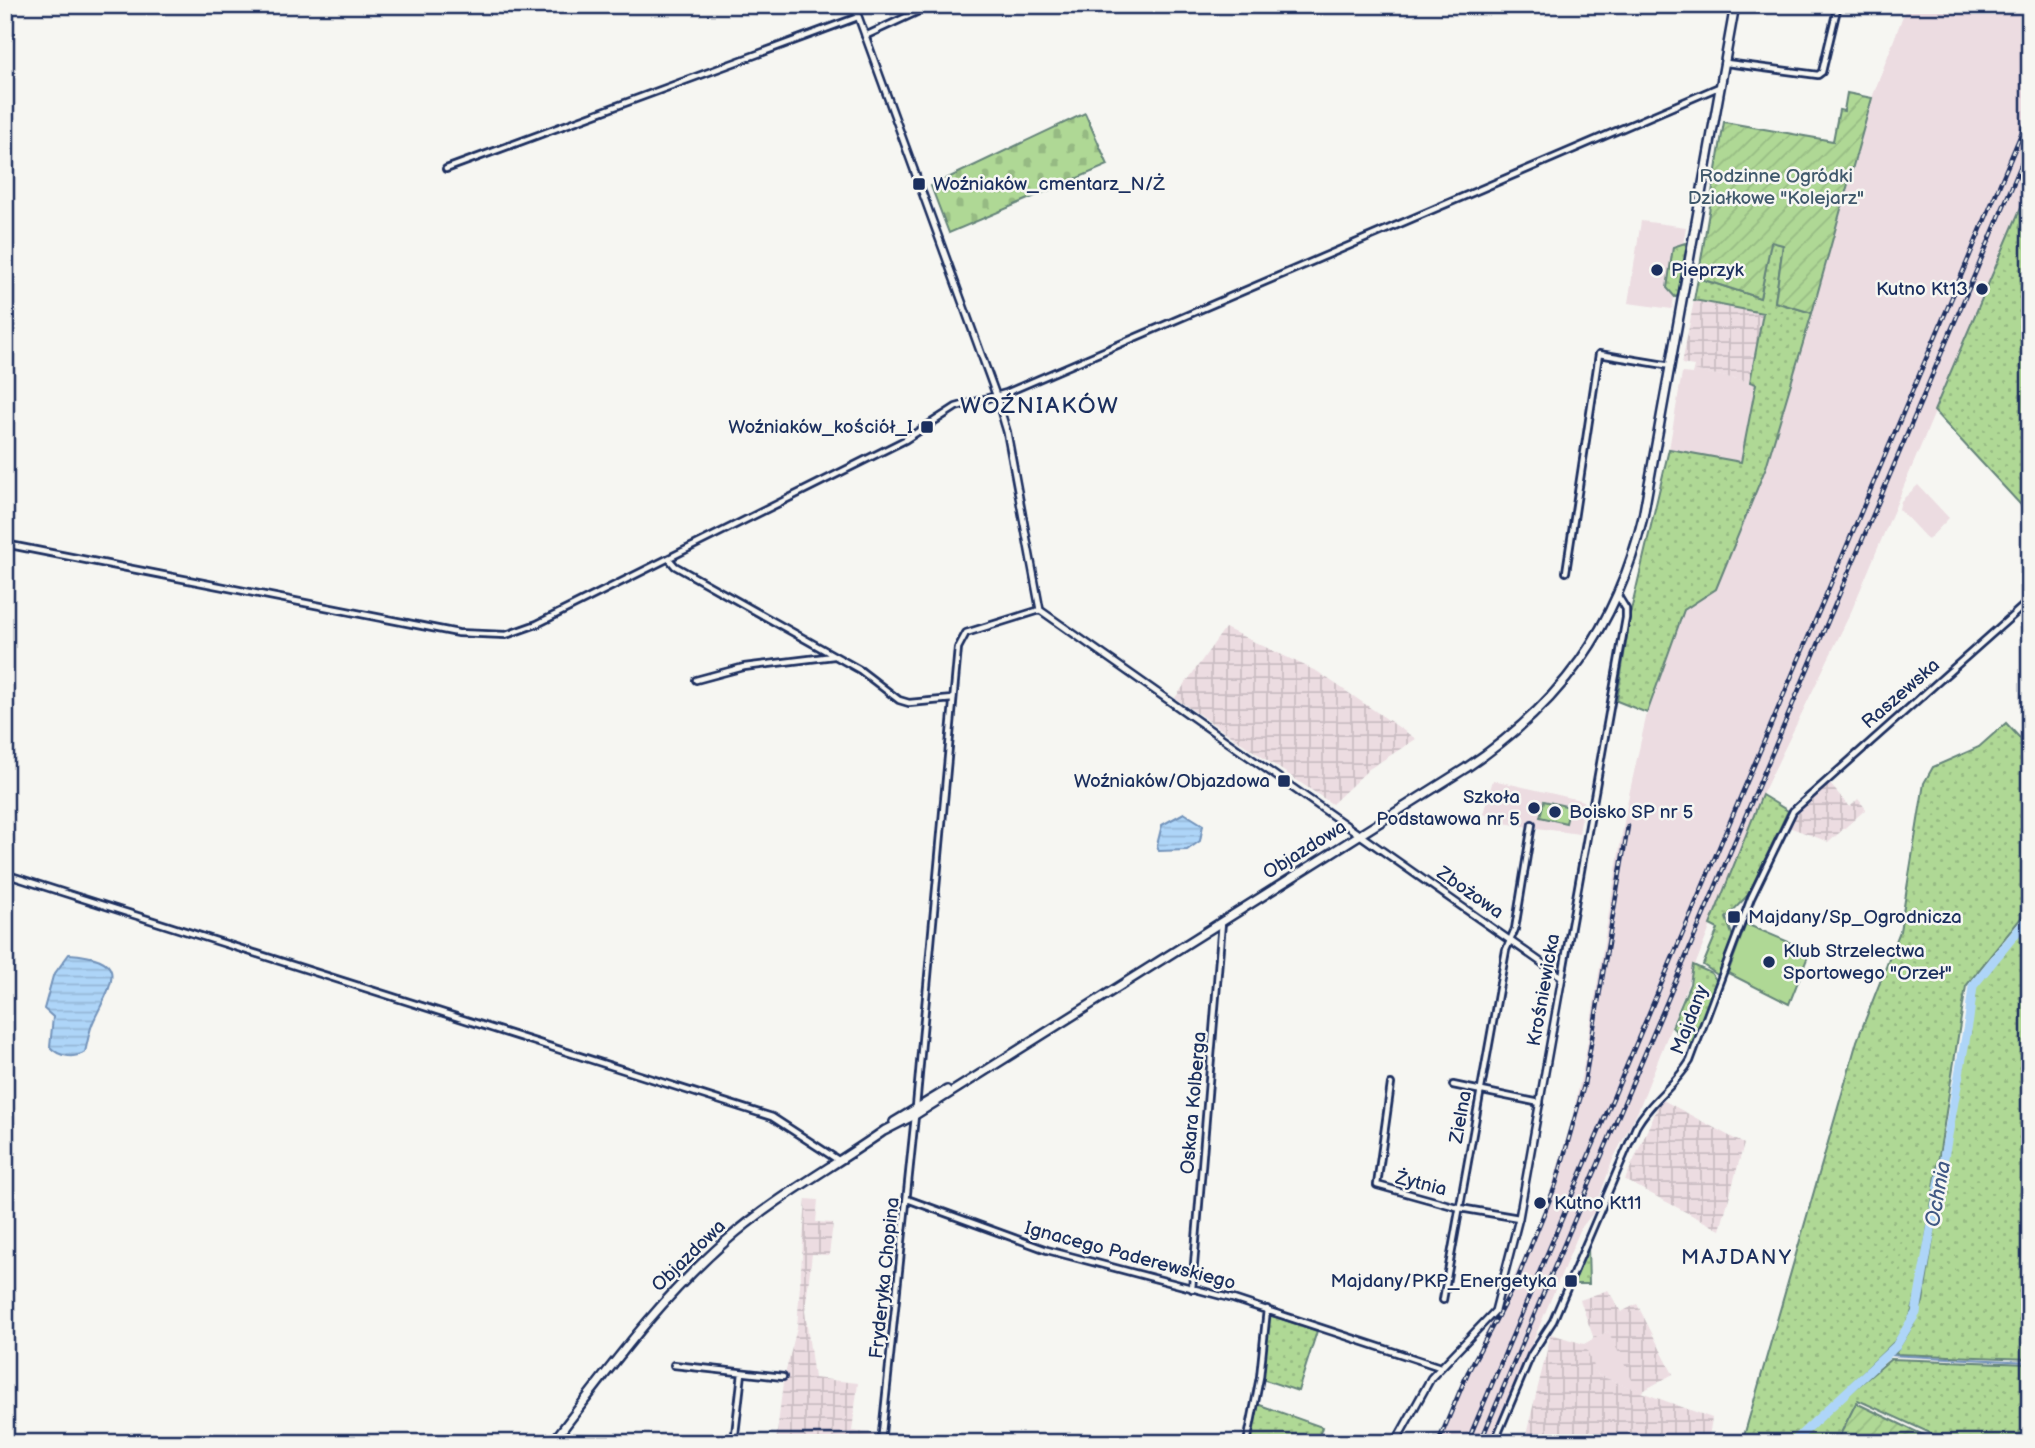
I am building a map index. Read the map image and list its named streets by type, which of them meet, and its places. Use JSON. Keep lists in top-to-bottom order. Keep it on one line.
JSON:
{"streets":{"main road":["Objazdowa"],"street":["Raszewska","Zbożowa","Krośniewicka","Majdany","Oskara Kolberga","Zielna","Żytnia","Ignacego Paderewskiego","Fryderyka Chopina"]},"crossings":[["Raszewska","Majdany"],["Objazdowa","Zbożowa"],["Objazdowa","Krośniewicka"],["Objazdowa","Oskara Kolberga"],["Objazdowa","Fryderyka Chopina"],["Zbożowa","Krośniewicka"],["Zbożowa","Zielna"],["Zbożowa","Fryderyka Chopina"],["Krośniewicka","Żytnia"],["Krośniewicka","Ignacego Paderewskiego"],["Oskara Kolberga","Ignacego Paderewskiego"],["Zielna","Żytnia"],["Ignacego Paderewskiego","Fryderyka Chopina"]],"districts":["WOŹNIAKÓW","MAJDANY"],"water":["Ochnia"],"parks":["Rodzinne Ogródki Działkowe \"Kolejarz\""],"places":{"transit":["Woźniaków_cmentarz_N/Ż","Woźniaków_kościół_I","Woźniaków/Objazdowa","Majdany/Sp_Ogrodnicza","Majdany/PKP_Energetyka"],"other":["Pieprzyk","Kutno Kt13","Szkoła Podstawowa nr 5","Boisko SP nr 5","Klub Strzelectwa Sportowego \"Orzeł\"","Kutno Kt11"]}}
